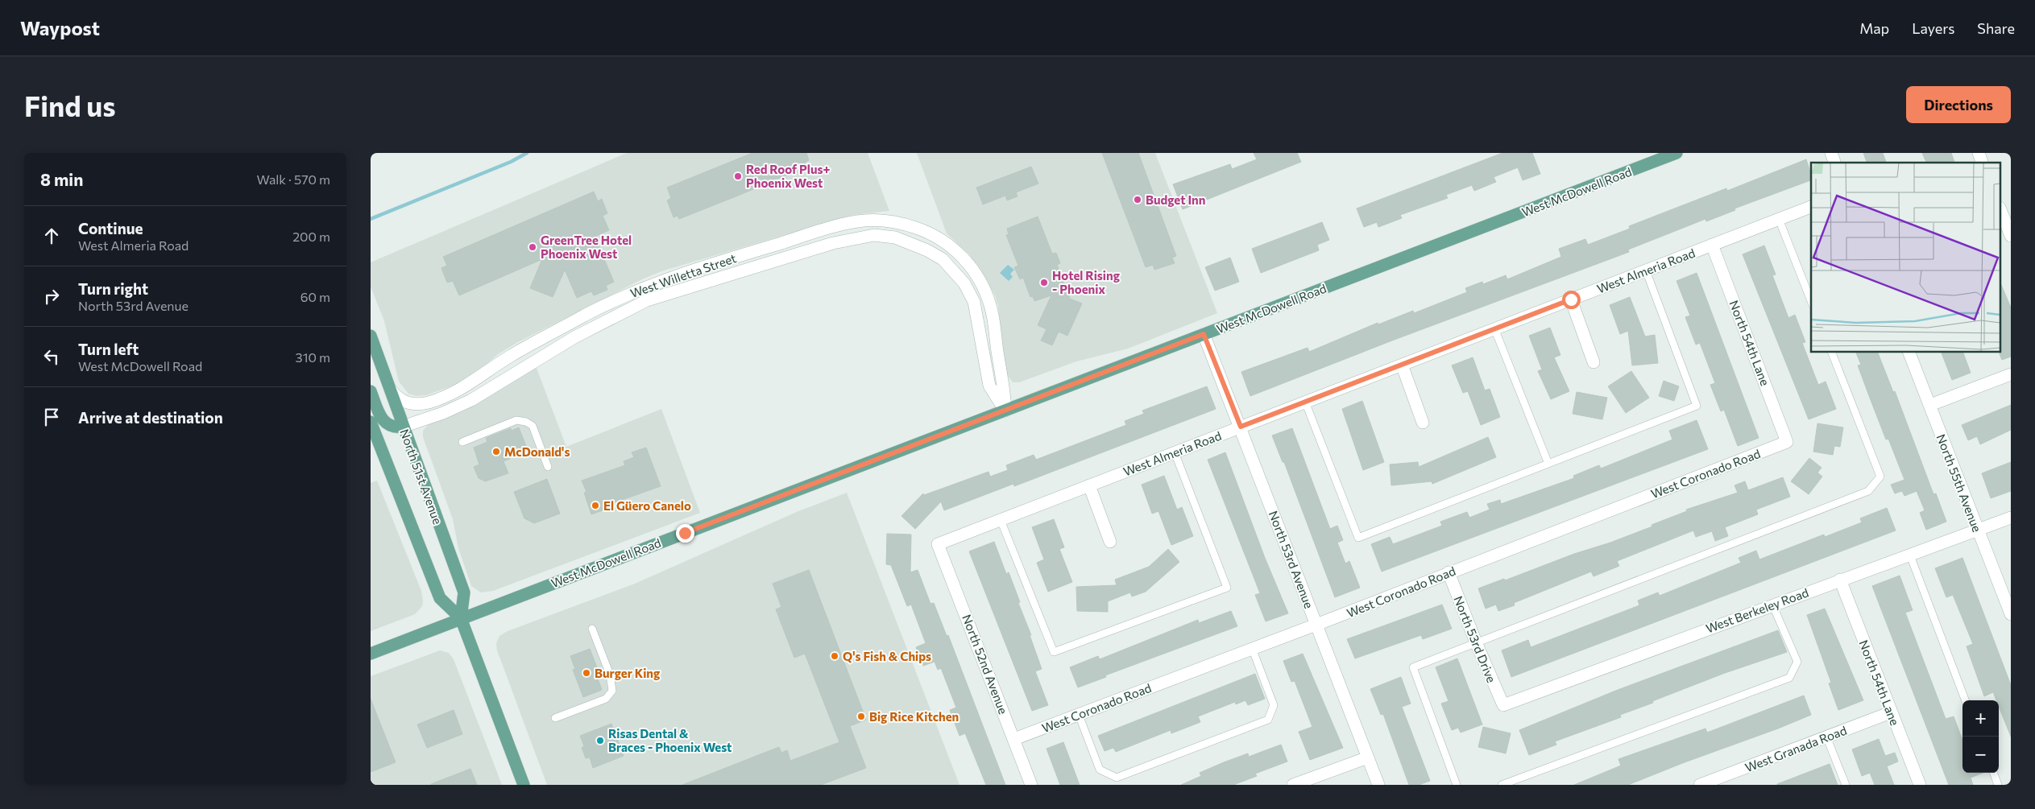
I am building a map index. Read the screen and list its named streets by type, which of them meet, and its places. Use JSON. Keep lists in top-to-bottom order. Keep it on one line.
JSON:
{"streets":{"main road":["West McDowell Road","North 51st Avenue"],"street":["West Almeria Road","West Willetta Street","North 54th Lane","West Coronado Road","North 55th Avenue","North 53rd Avenue","West Berkeley Road","North 53rd Drive","North 52nd Avenue","West Granada Road"]},"crossings":[["West McDowell Road","West Willetta Street"],["West McDowell Road","North 51st Avenue"],["West McDowell Road","North 53rd Avenue"],["West Almeria Road","North 54th Lane"],["West Almeria Road","North 53rd Avenue"],["West Almeria Road","North 52nd Avenue"],["West Willetta Street","North 51st Avenue"],["North 54th Lane","West Coronado Road"],["North 54th Lane","West Berkeley Road"],["North 54th Lane","West Granada Road"],["West Coronado Road","North 53rd Avenue"],["West Coronado Road","North 53rd Drive"],["West Coronado Road","North 52nd Avenue"],["North 55th Avenue","West Berkeley Road"],["West Berkeley Road","North 53rd Drive"]],"places":["Red Roof Plus+ Phoenix West","Budget Inn","GreenTree Hotel Phoenix West","Hotel Rising - Phoenix","McDonald's","El Güero Canelo","Q's Fish & Chips","Burger King","Big Rice Kitchen","Risas Dental & Braces - Phoenix West"],"page":{"header":"Waypost","nav":["Map","Layers","Share"],"buttons":"Directions","title":"Find us","heading":["8 min","Walk · 570 m"],"list":[["Continue","West Almeria Road","200 m"],["Turn right","North 53rd Avenue","60 m"],["Turn left","West McDowell Road","310 m"],"Arrive at destination"],"map_buttons":["+","−"]}}
